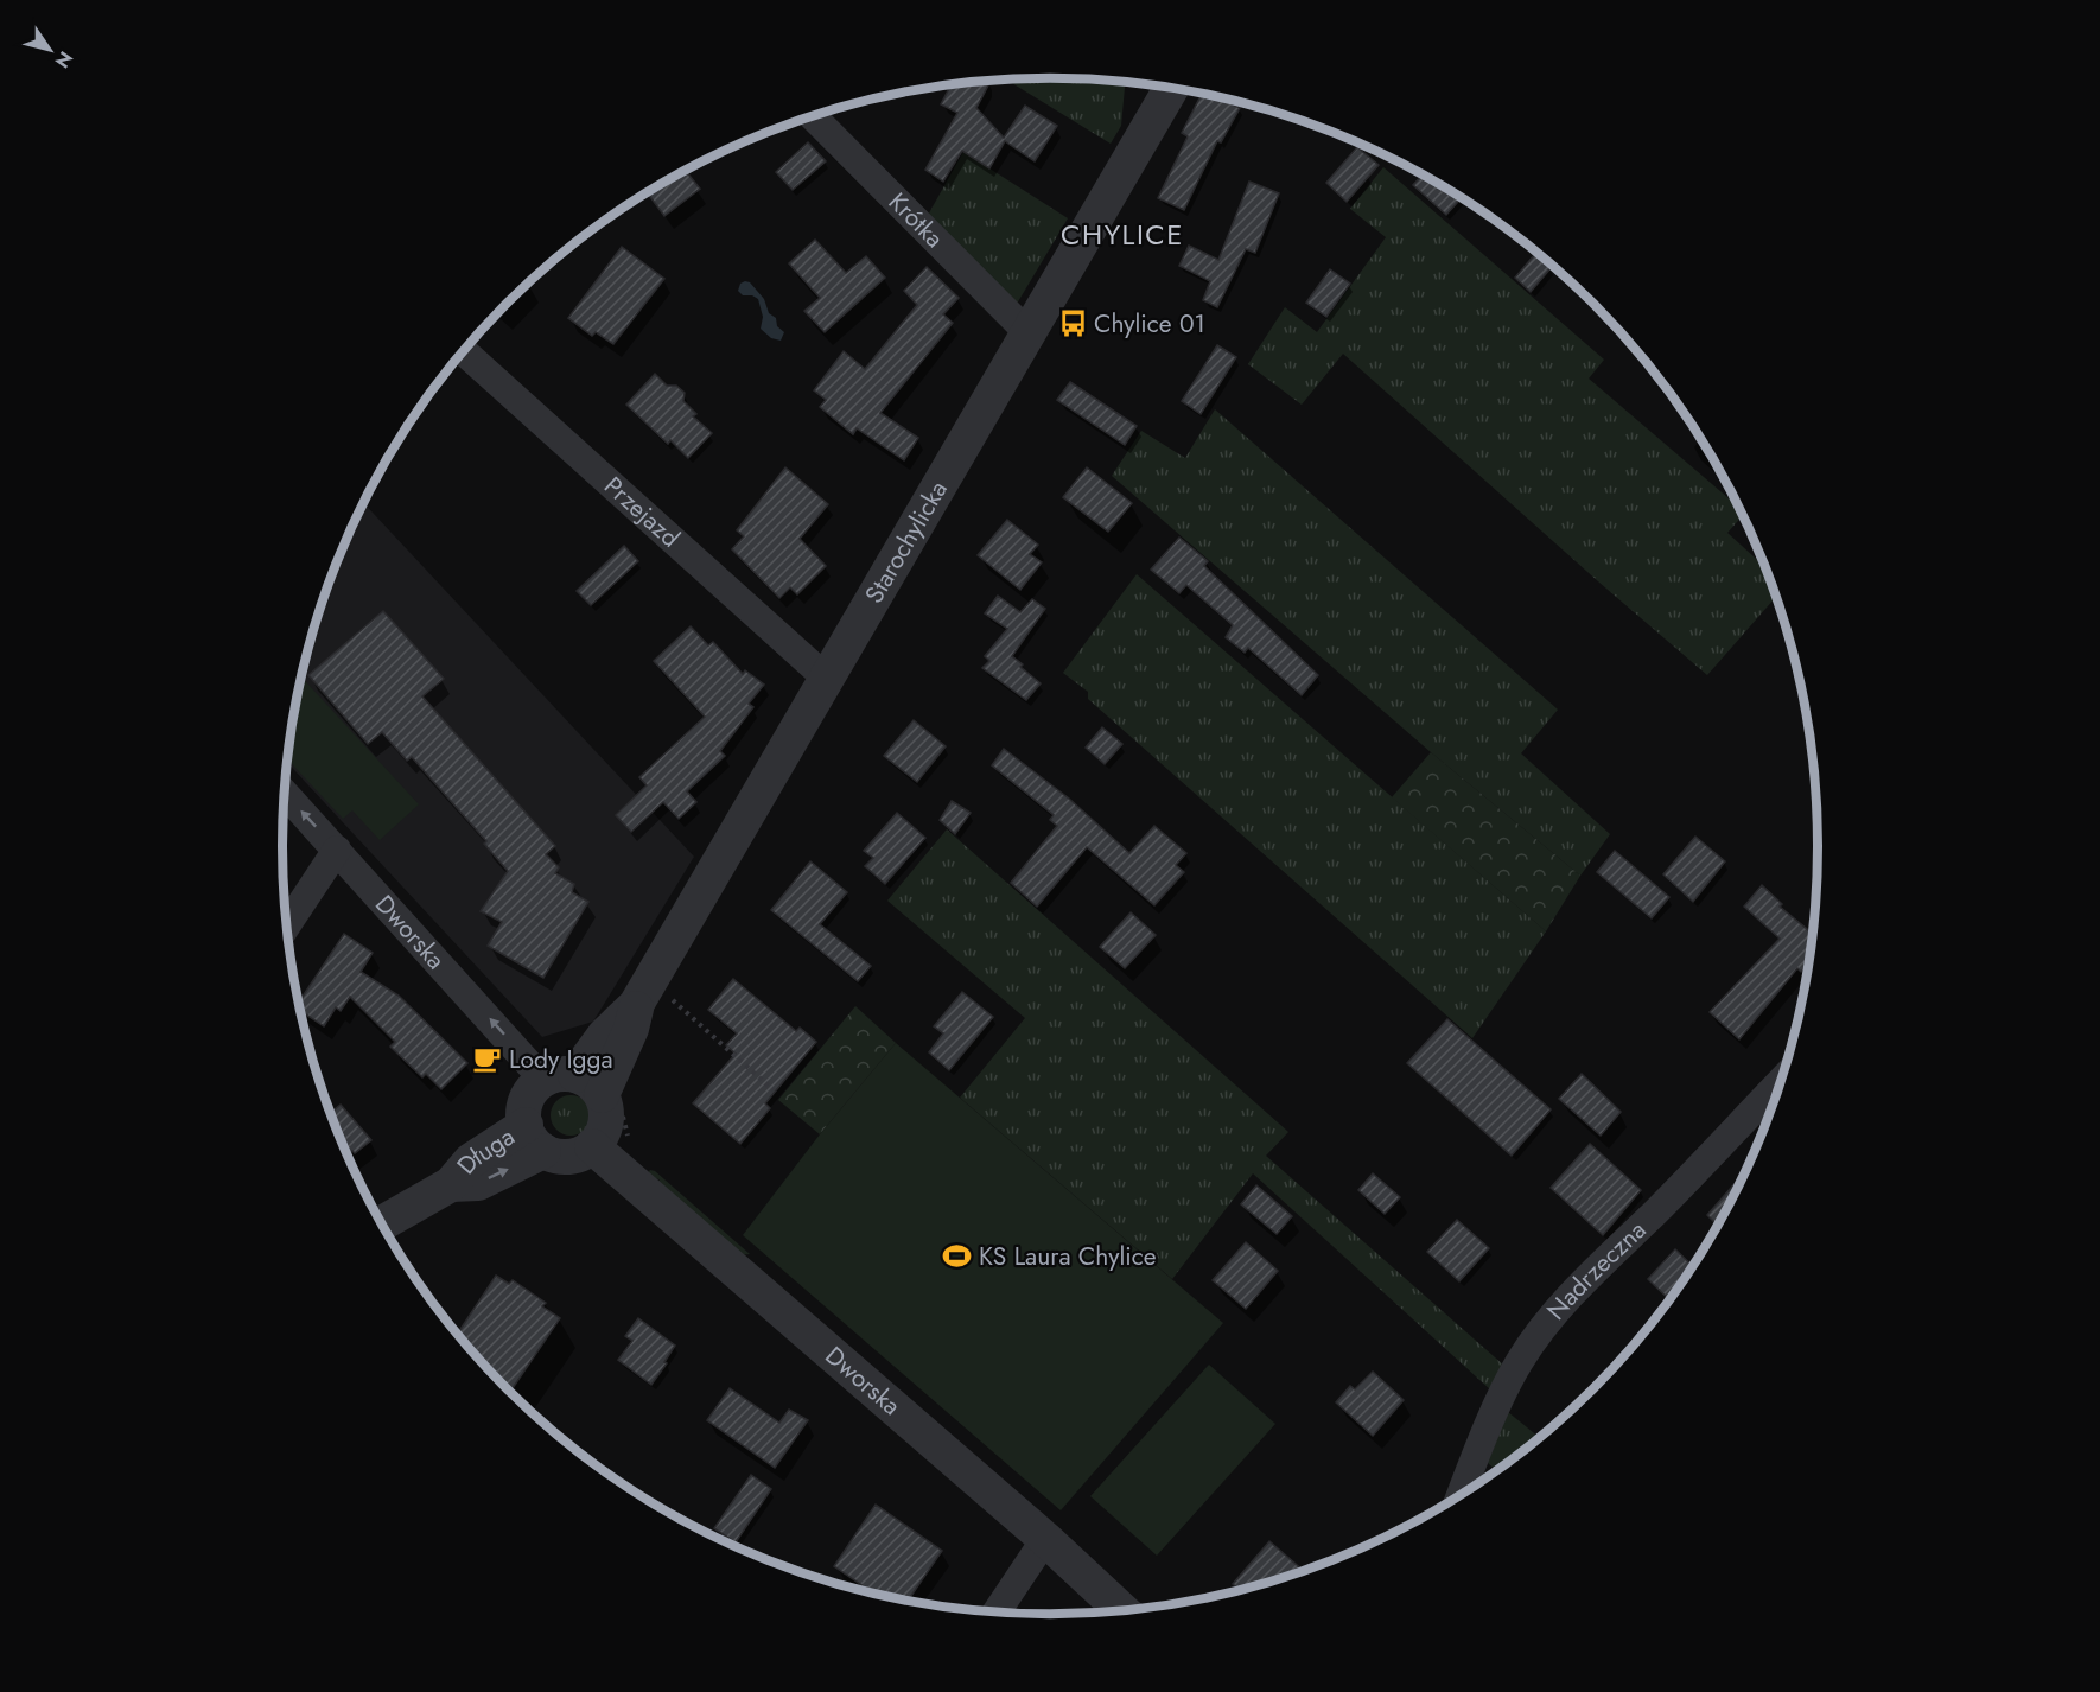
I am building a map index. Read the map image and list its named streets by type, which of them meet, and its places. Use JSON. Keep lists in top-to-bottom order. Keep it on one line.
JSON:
{"streets":{"street":["Krótka","Przejazd","Starochylicka","Dworska","Długa","Nadrzeczna"]},"crossings":[["Krótka","Starochylicka"],["Przejazd","Starochylicka"],["Starochylicka","Dworska"],["Starochylicka","Długa"],["Dworska","Długa"]],"one_way":["Dworska"],"districts":["CHYLICE"],"places":{"bus stop":["Chylice 01"],"cafe":["Lody Igga"],"sports":["KS Laura Chylice"]},"north":"bottom right"}
